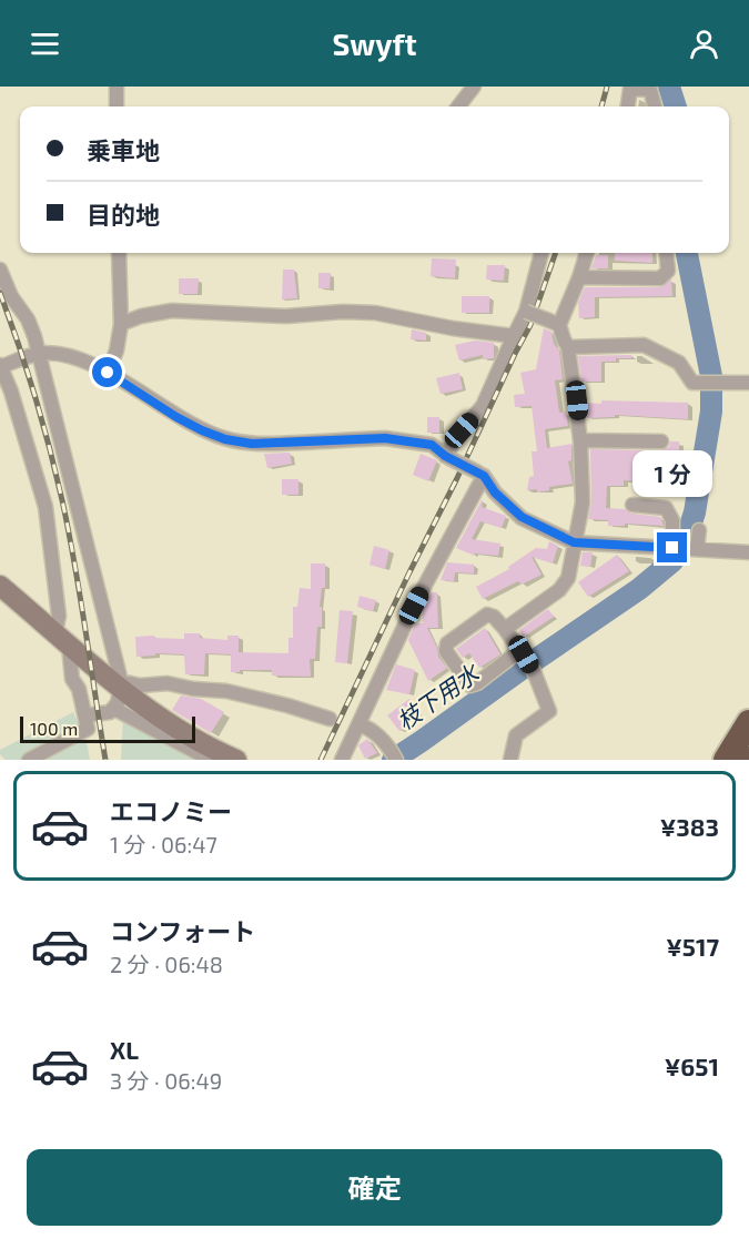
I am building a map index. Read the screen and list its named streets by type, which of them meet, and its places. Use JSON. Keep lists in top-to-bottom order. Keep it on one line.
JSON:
{"water":["枝下用水"],"scale_bar":"100 m","page":{"header":"Swyft","banner":["乗車地","目的地"],"bubble":"1 分","scale":"100 m","list":[{"name":"エコノミー","note":"1 分 · 06:47","value":"¥383"},{"name":"コンフォート","note":"2 分 · 06:48","value":"¥517"},{"name":"XL","note":"3 分 · 06:49","value":"¥651"}],"buttons":"確定"}}
